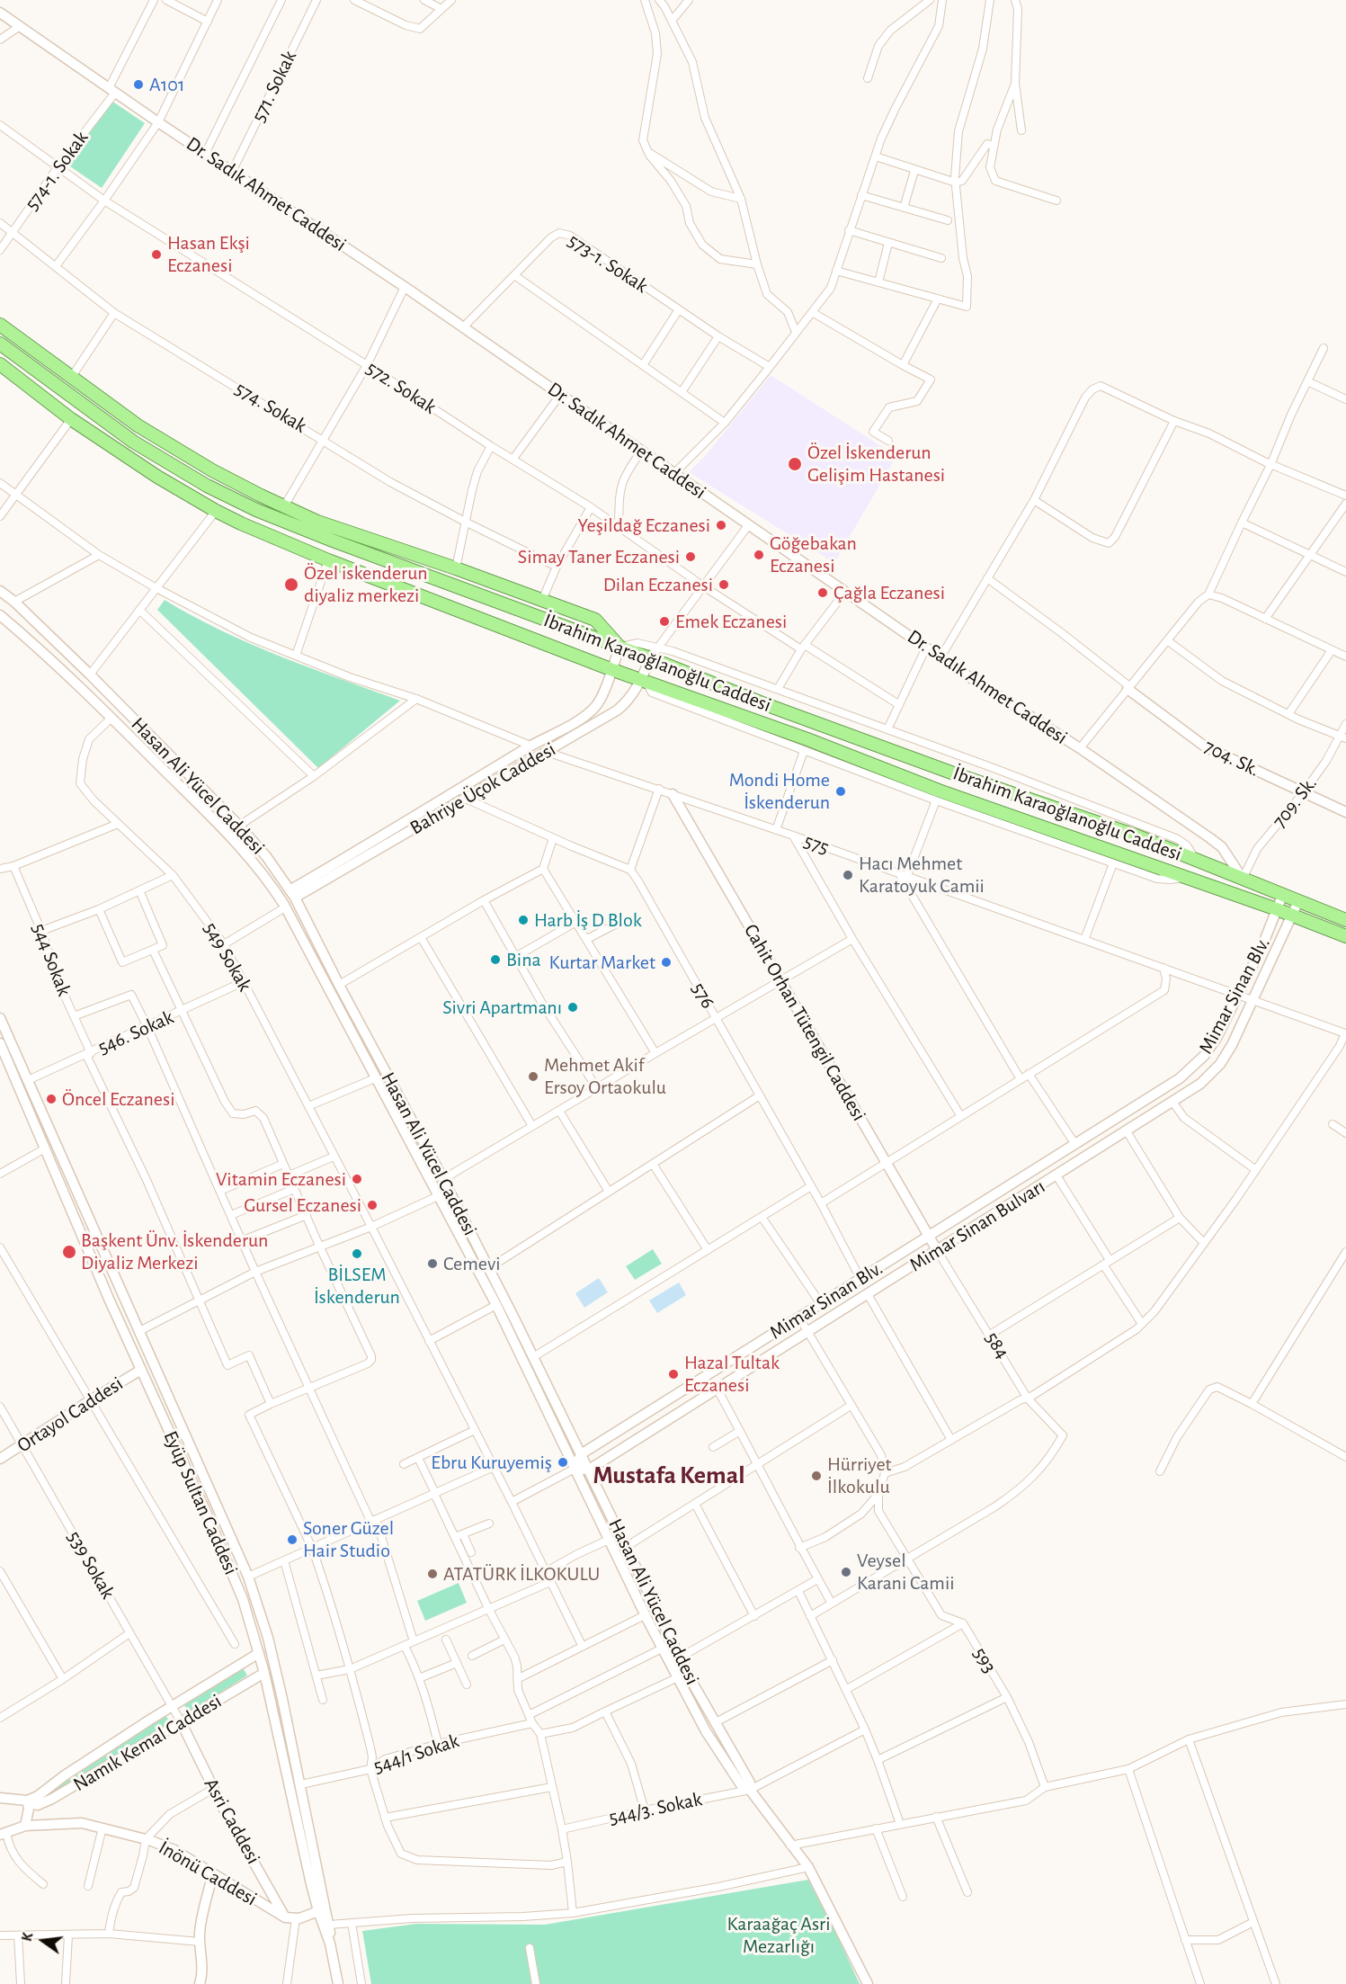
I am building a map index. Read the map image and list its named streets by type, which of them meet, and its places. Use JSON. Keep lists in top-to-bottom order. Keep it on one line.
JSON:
{"streets":{"highway":["İbrahim Karaoğlanoğlu Caddesi"],"street":["571. Sokak","574-1. Sokak","Dr. Sadık Ahmet Caddesi","573-1. Sokak","572. Sokak","574. Sokak","704. Sk.","Hasan Ali Yücel Caddesi","Bahriye Üçok Caddesi","709. Sk.","575","549 Sokak","544 Sokak","576","Mimar Sinan Blv.","Cahit Orhan Tütengil Caddesi","546. Sokak","Mimar Sinan Bulvarı","584","Ortayol Caddesi","Eyüp Sultan Caddesi","539 Sokak","593","Namık Kemal Caddesi","544/1 Sokak","544/3. Sokak","Asri Caddesi","İnönü Caddesi"]},"crossings":[["571. Sokak","Dr. Sadık Ahmet Caddesi"],["574-1. Sokak","Dr. Sadık Ahmet Caddesi"],["574-1. Sokak","572. Sokak"],["574-1. Sokak","574. Sokak"],["Dr. Sadık Ahmet Caddesi","573-1. Sokak"],["Dr. Sadık Ahmet Caddesi","İbrahim Karaoğlanoğlu Caddesi"],["Dr. Sadık Ahmet Caddesi","709. Sk."],["İbrahim Karaoğlanoğlu Caddesi","Bahriye Üçok Caddesi"],["İbrahim Karaoğlanoğlu Caddesi","709. Sk."],["İbrahim Karaoğlanoğlu Caddesi","Mimar Sinan Blv."],["İbrahim Karaoğlanoğlu Caddesi","Mimar Sinan Bulvarı"],["704. Sk.","709. Sk."],["Hasan Ali Yücel Caddesi","Bahriye Üçok Caddesi"],["Hasan Ali Yücel Caddesi","Mimar Sinan Blv."],["Hasan Ali Yücel Caddesi","Mimar Sinan Bulvarı"],["Hasan Ali Yücel Caddesi","544/3. Sokak"],["Bahriye Üçok Caddesi","575"],["575","Mimar Sinan Blv."],["575","Cahit Orhan Tütengil Caddesi"],["575","Mimar Sinan Bulvarı"],["549 Sokak","546. Sokak"],["544 Sokak","546. Sokak"],["576","Mimar Sinan Blv."],["Mimar Sinan Blv.","Cahit Orhan Tütengil Caddesi"],["Cahit Orhan Tütengil Caddesi","Mimar Sinan Bulvarı"],["Cahit Orhan Tütengil Caddesi","584"],["Mimar Sinan Bulvarı","584"],["584","593"],["Ortayol Caddesi","Eyüp Sultan Caddesi"],["Ortayol Caddesi","539 Sokak"],["Eyüp Sultan Caddesi","Namık Kemal Caddesi"],["Eyüp Sultan Caddesi","İnönü Caddesi"],["539 Sokak","Namık Kemal Caddesi"],["539 Sokak","Asri Caddesi"],["Namık Kemal Caddesi","Asri Caddesi"],["Asri Caddesi","İnönü Caddesi"]],"districts":["Mustafa Kemal"],"parks":["Karaağaç Asri Mezarlığı"],"places":["A101","Hasan Ekşi Eczanesi","Özel İskenderun Gelişim Hastanesi","Yeşildağ Eczanesi","Göğebakan Eczanesi","Simay Taner Eczanesi","Özel iskenderun diyaliz merkezi","Dilan Eczanesi","Çağla Eczanesi","Emek Eczanesi","Mondi Home İskenderun","Hacı Mehmet Karatoyuk Camii","Harb İş D Blok","Bina","Kurtar Market","Sivri Apartmanı","Mehmet Akif Ersoy Ortaokulu","Öncel Eczanesi","Vitamin Eczanesi","Gursel Eczanesi","Başkent Ünv. İskenderun Diyaliz Merkezi","BİLSEM İskenderun","Cemevi","Hazal Tultak Eczanesi","Ebru Kuruyemiş","Hürriyet İlkokulu","Soner Güzel Hair Studio","Veysel Karani Camii","ATATÜRK İLKOKULU"],"north":"left"}
